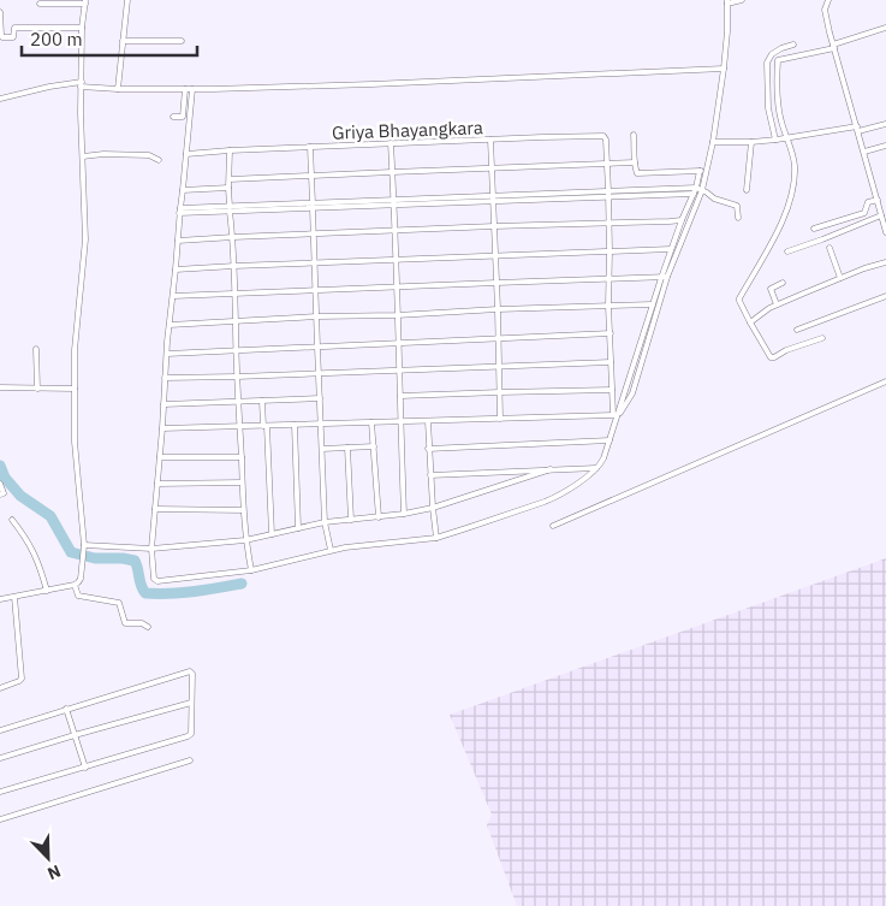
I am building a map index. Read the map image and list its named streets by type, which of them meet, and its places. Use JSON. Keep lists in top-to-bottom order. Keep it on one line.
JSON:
{"streets":{"street":["Griya Bhayangkara"]},"scale_bar":"200 m","north":"bottom right"}
